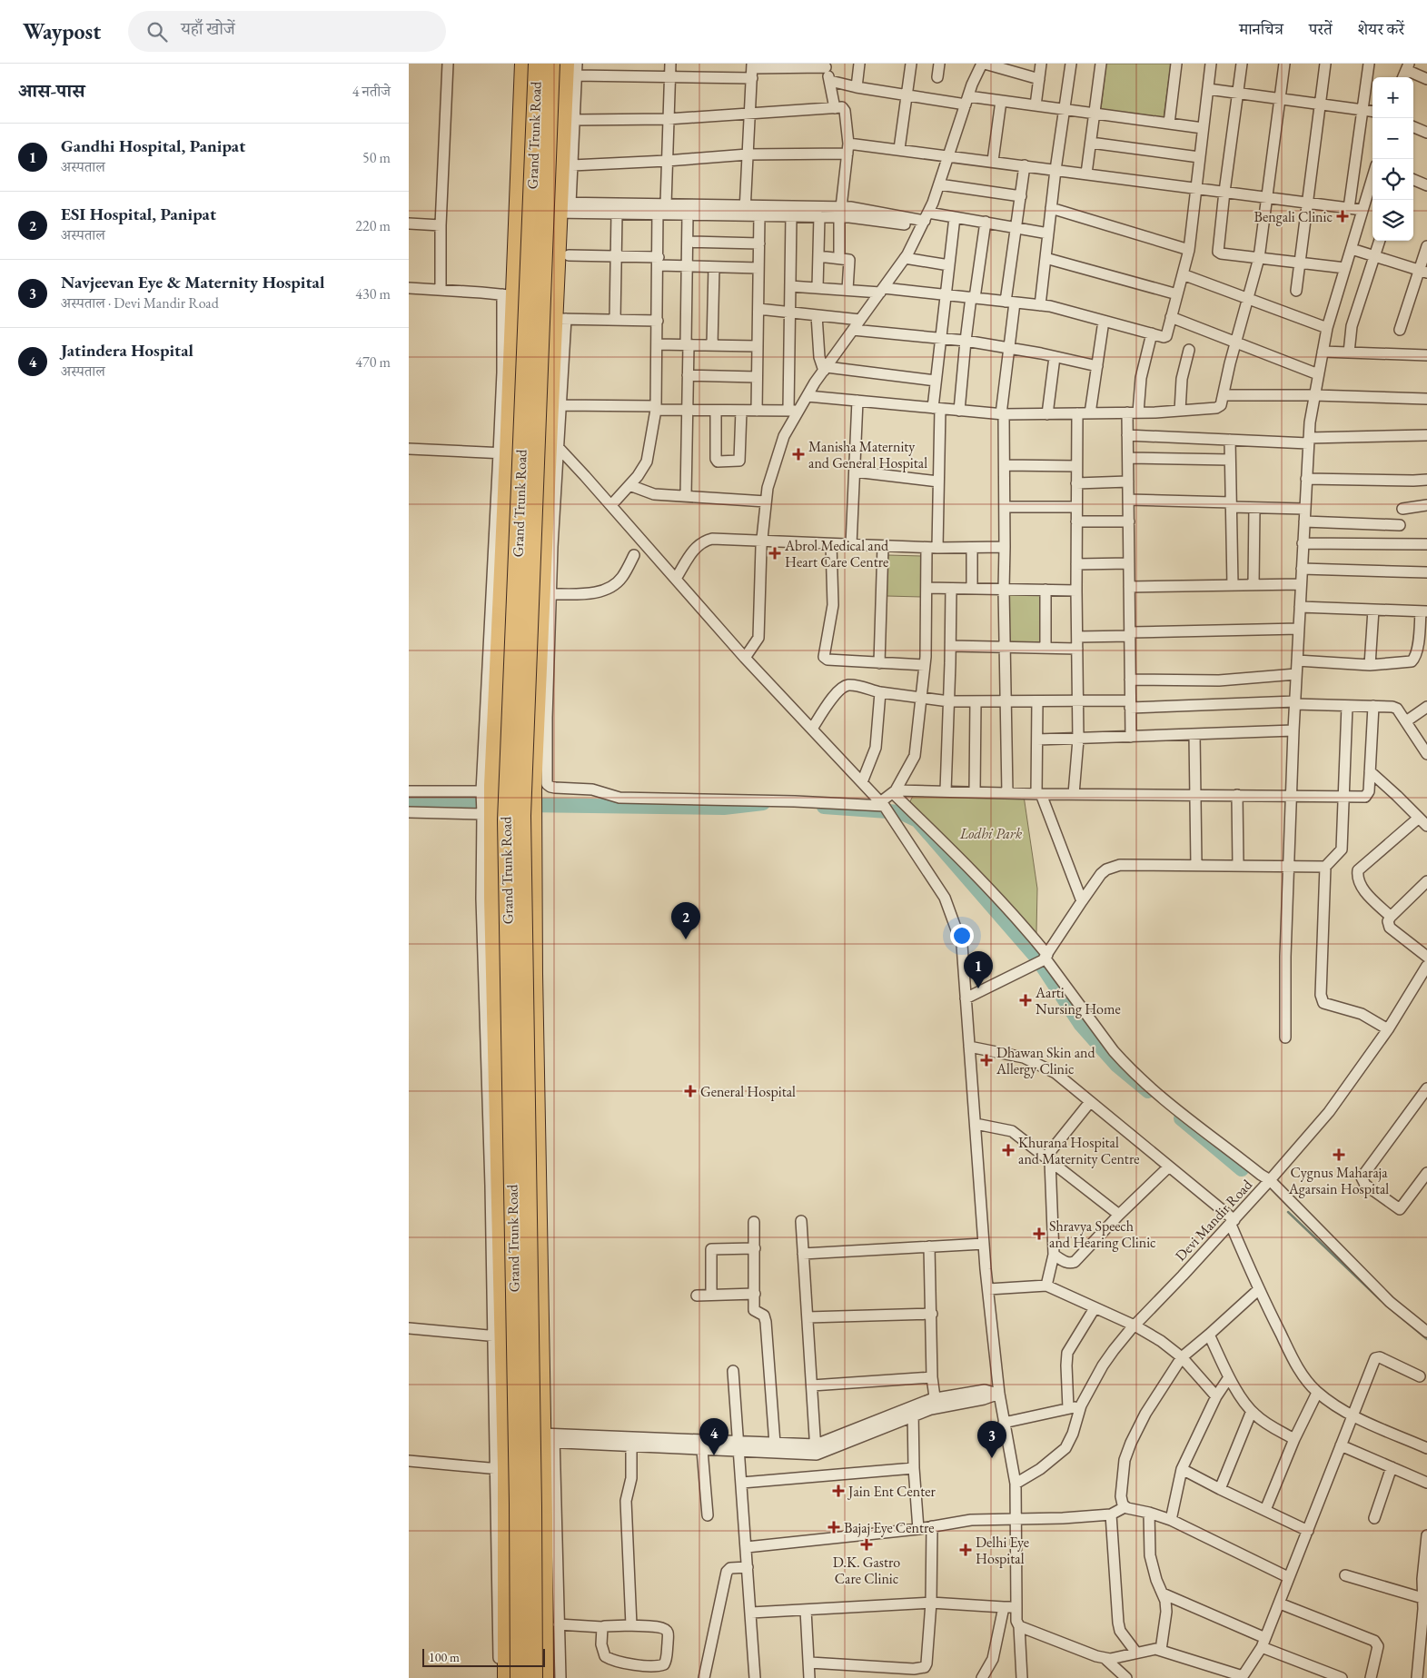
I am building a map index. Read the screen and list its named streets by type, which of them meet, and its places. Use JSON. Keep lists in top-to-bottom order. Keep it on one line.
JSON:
{"streets":{"highway":["Grand Trunk Road"],"street":["Devi Mandir Road"]},"parks":["Lodhi Park"],"places":{"health":["Bengali Clinic","Manisha Maternity and General Hospital","Abrol Medical and Heart Care Centre","Aarti Nursing Home","Dhawan Skin and Allergy Clinic","General Hospital","Khurana Hospital and Maternity Centre","Cygnus Maharaja Agarsain Hospital","Shravya Speech and Hearing Clinic","Jain Ent Center","Bajaj Eye Centre","D.K. Gastro Care Clinic","Delhi Eye Hospital"]},"scale_bar":"100 m","page":{"header":"Waypost","search":"यहाँ खोजें","nav":["मानचित्र","परतें","शेयर करें"],"heading":["आस-पास","4 नतीजे"],"map_buttons":["+","−"],"list":[{"mark":"1","name":"Gandhi Hospital, Panipat","note":"अस्पताल","value":"50 m"},{"mark":"2","name":"ESI Hospital, Panipat","note":"अस्पताल","value":"220 m"},{"mark":"3","name":"Navjeevan Eye & Maternity Hospital","note":"अस्पताल · Devi Mandir Road","value":"430 m"},{"mark":"4","name":"Jatindera Hospital","note":"अस्पताल","value":"470 m"}],"pins":["2","1","4","3"],"scale":"100 m"}}
